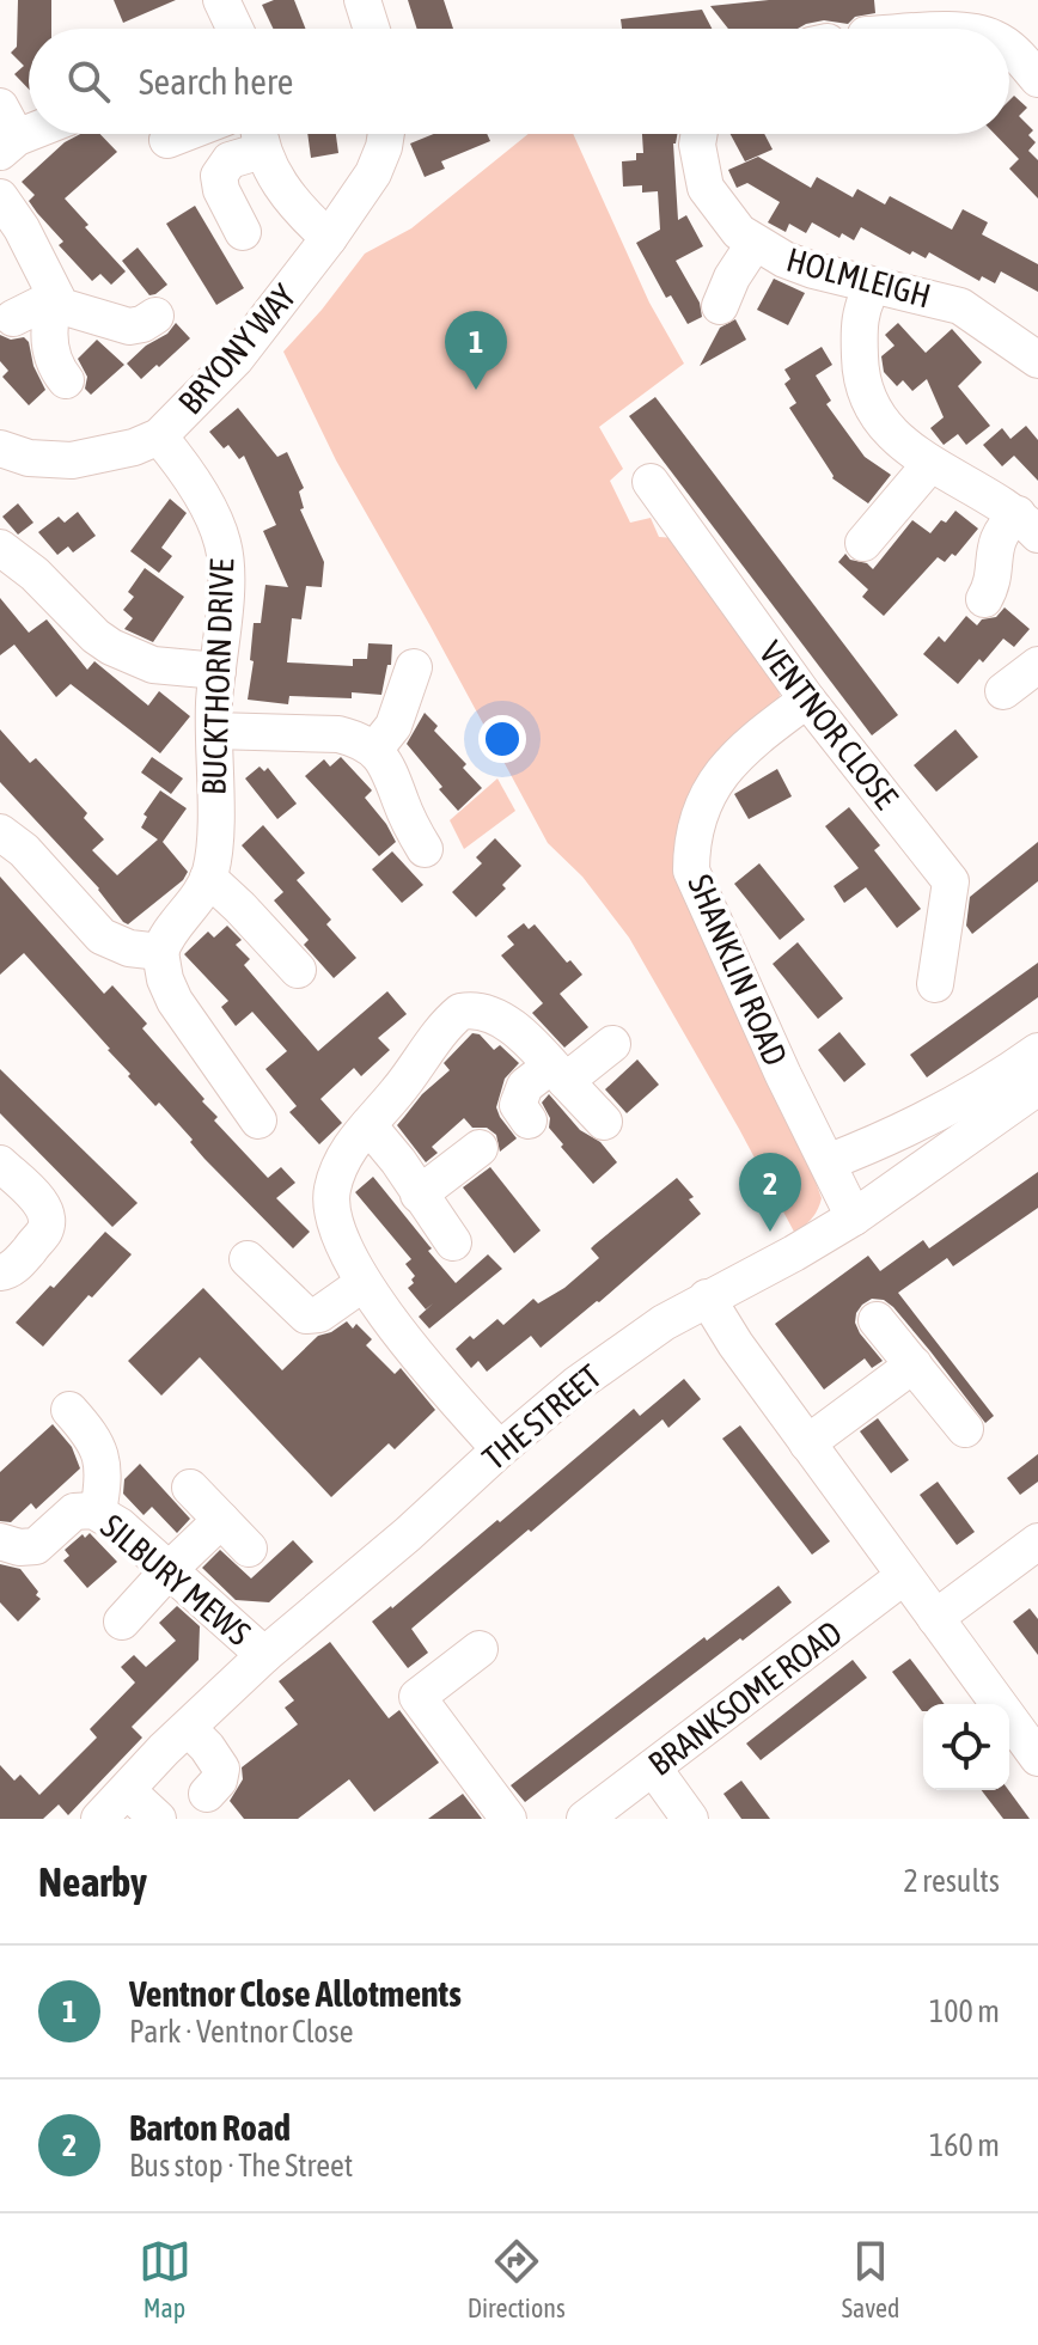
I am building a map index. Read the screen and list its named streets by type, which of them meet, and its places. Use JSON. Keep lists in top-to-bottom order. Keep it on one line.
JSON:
{"streets":{"street":["HOLMLEIGH","BRYONY WAY","BUCKTHORN DRIVE","VENTNOR CLOSE","SHANKLIN ROAD","THE STREET","SILBURY MEWS","BRANKSOME ROAD"]},"crossings":[["BRYONY WAY","BUCKTHORN DRIVE"],["VENTNOR CLOSE","SHANKLIN ROAD"],["SHANKLIN ROAD","THE STREET"],["THE STREET","SILBURY MEWS"]],"page":{"search":"Search here","pins":["1","2"],"heading":["Nearby","2 results"],"list":[{"mark":"1","name":"Ventnor Close Allotments","note":"Park · Ventnor Close","value":"100 m"},{"mark":"2","name":"Barton Road","note":"Bus stop · The Street","value":"160 m"}],"nav":["Map","Directions","Saved"]}}
